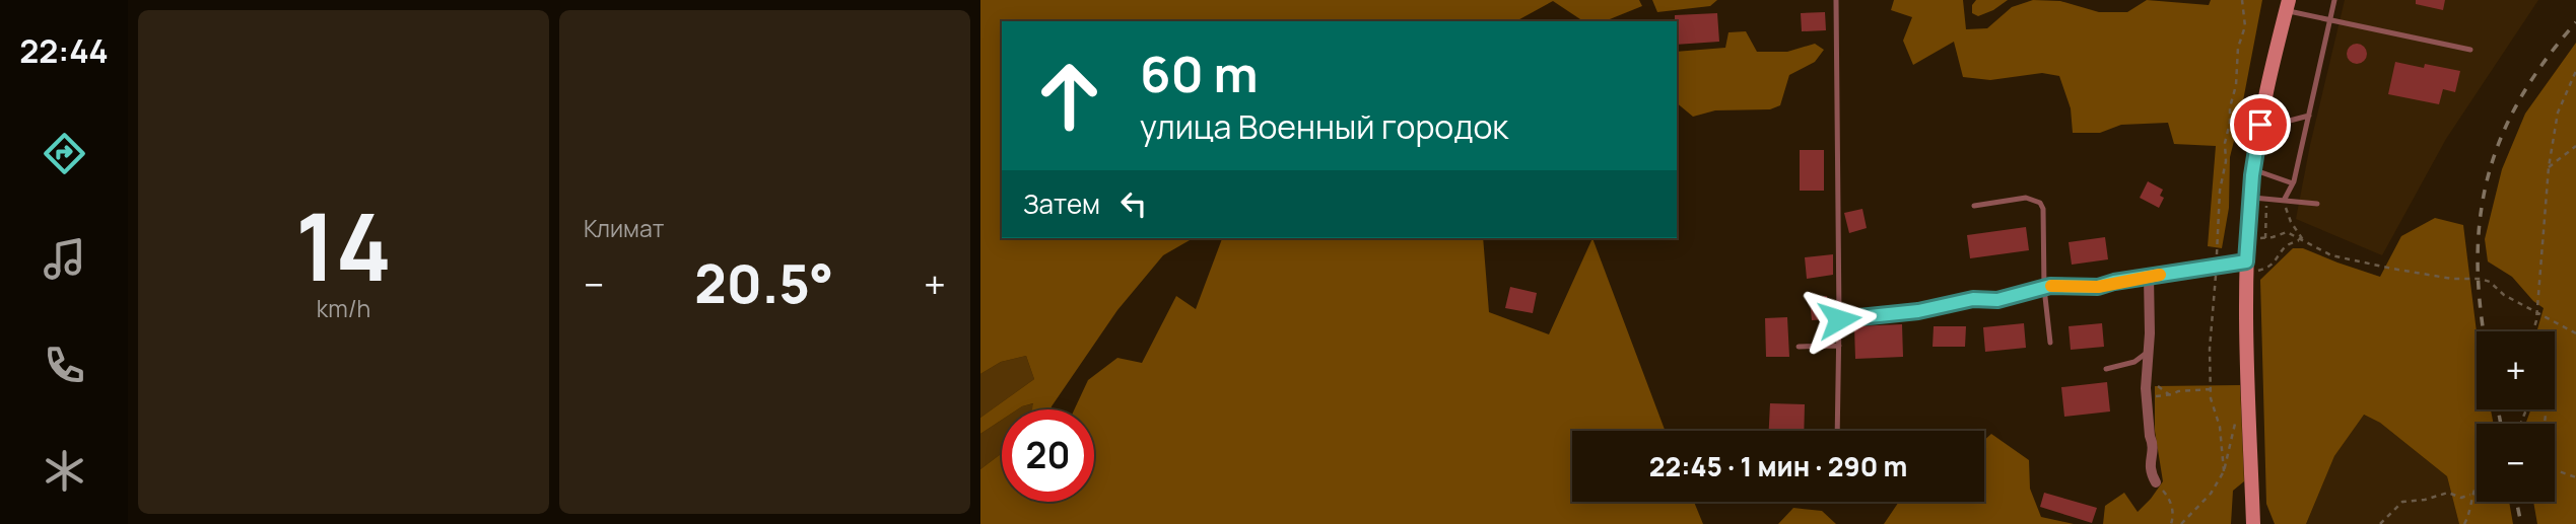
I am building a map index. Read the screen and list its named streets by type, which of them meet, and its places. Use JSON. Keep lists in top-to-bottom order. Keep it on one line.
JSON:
{"page":{"tabs":"22:44","tile":[["14","km/h"],"Климат"],"turn":["60 m","улица Военный городок"],"then":"Затем","heat":["−","20.5°","+"],"map_buttons":["+","−"],"limit":"20","trip":"22:45 · 1 мин · 290 m"}}
